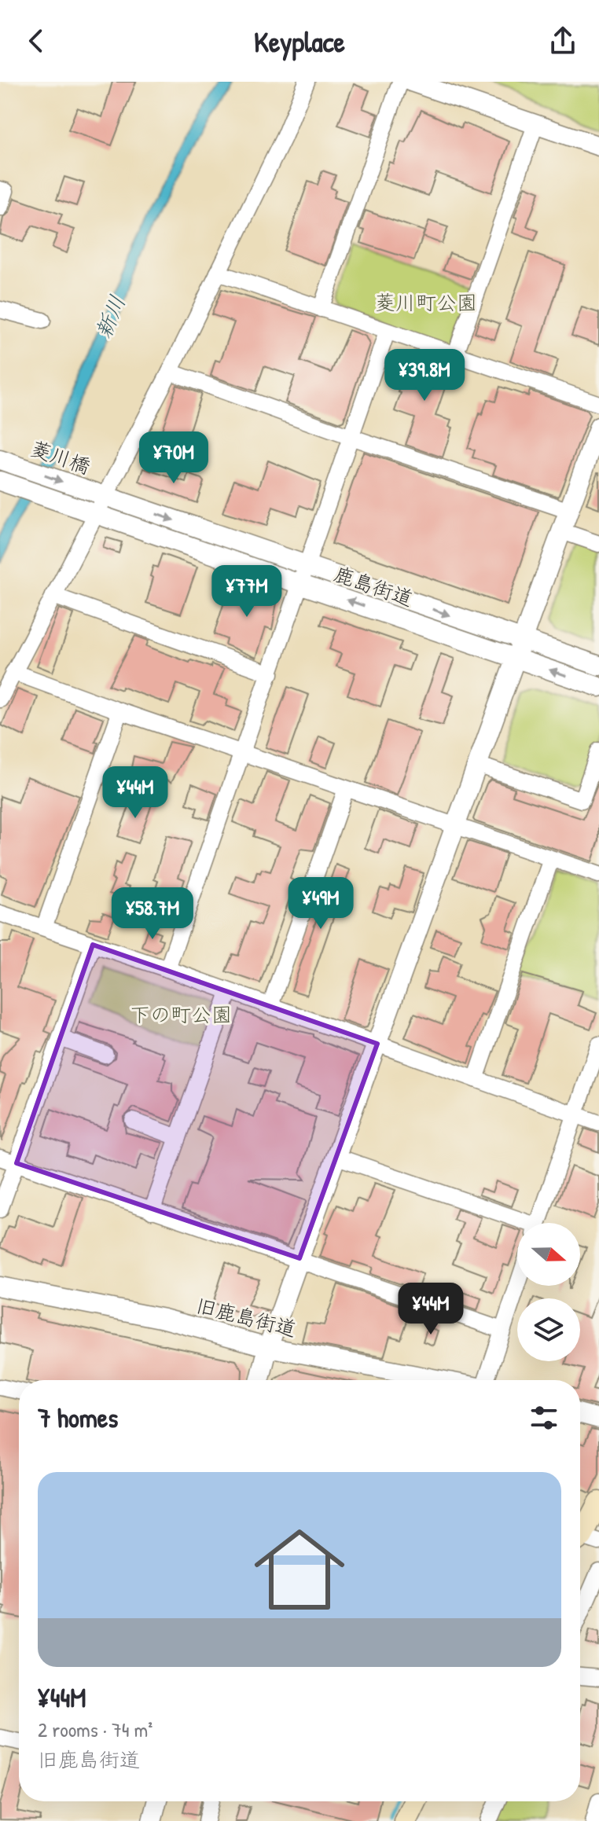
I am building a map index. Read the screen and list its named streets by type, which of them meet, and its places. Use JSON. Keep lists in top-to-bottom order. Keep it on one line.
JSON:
{"streets":{"street":["菱川橋","鹿島街道","旧鹿島街道"]},"crossings":[["菱川橋","鹿島街道"]],"water":["新川"],"parks":["菱川町公園","下の町公園"],"north":"right","page":{"header":"Keyplace","price":["¥39.8M","¥70M","¥77M","¥44M","¥49M","¥58.7M","¥44M"],"heading":"7 homes","list":[{"name":"¥44M","note":"2 rooms · 74 m² · 旧鹿島街道"}]}}
